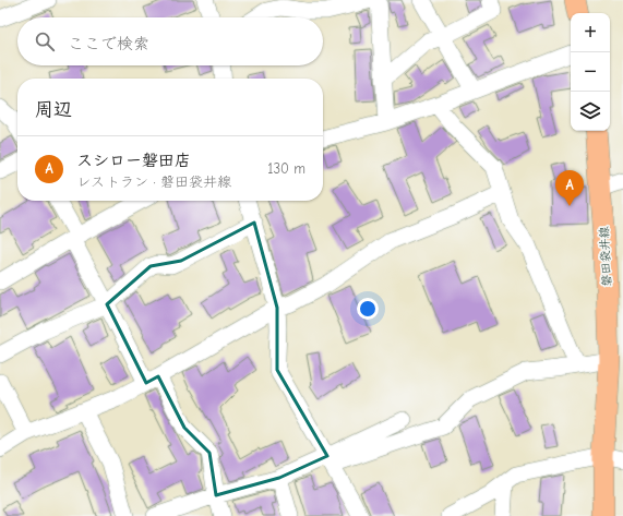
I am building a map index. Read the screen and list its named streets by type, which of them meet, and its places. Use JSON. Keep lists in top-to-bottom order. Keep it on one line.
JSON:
{"streets":{"main road":["磐田袋井線"]},"page":{"map_buttons":["+","−"],"search":"ここで検索","heading":"周辺","list":[{"mark":"A","name":"スシロー磐田店","note":"レストラン · 磐田袋井線","value":"130 m"}],"pins":"A"}}
